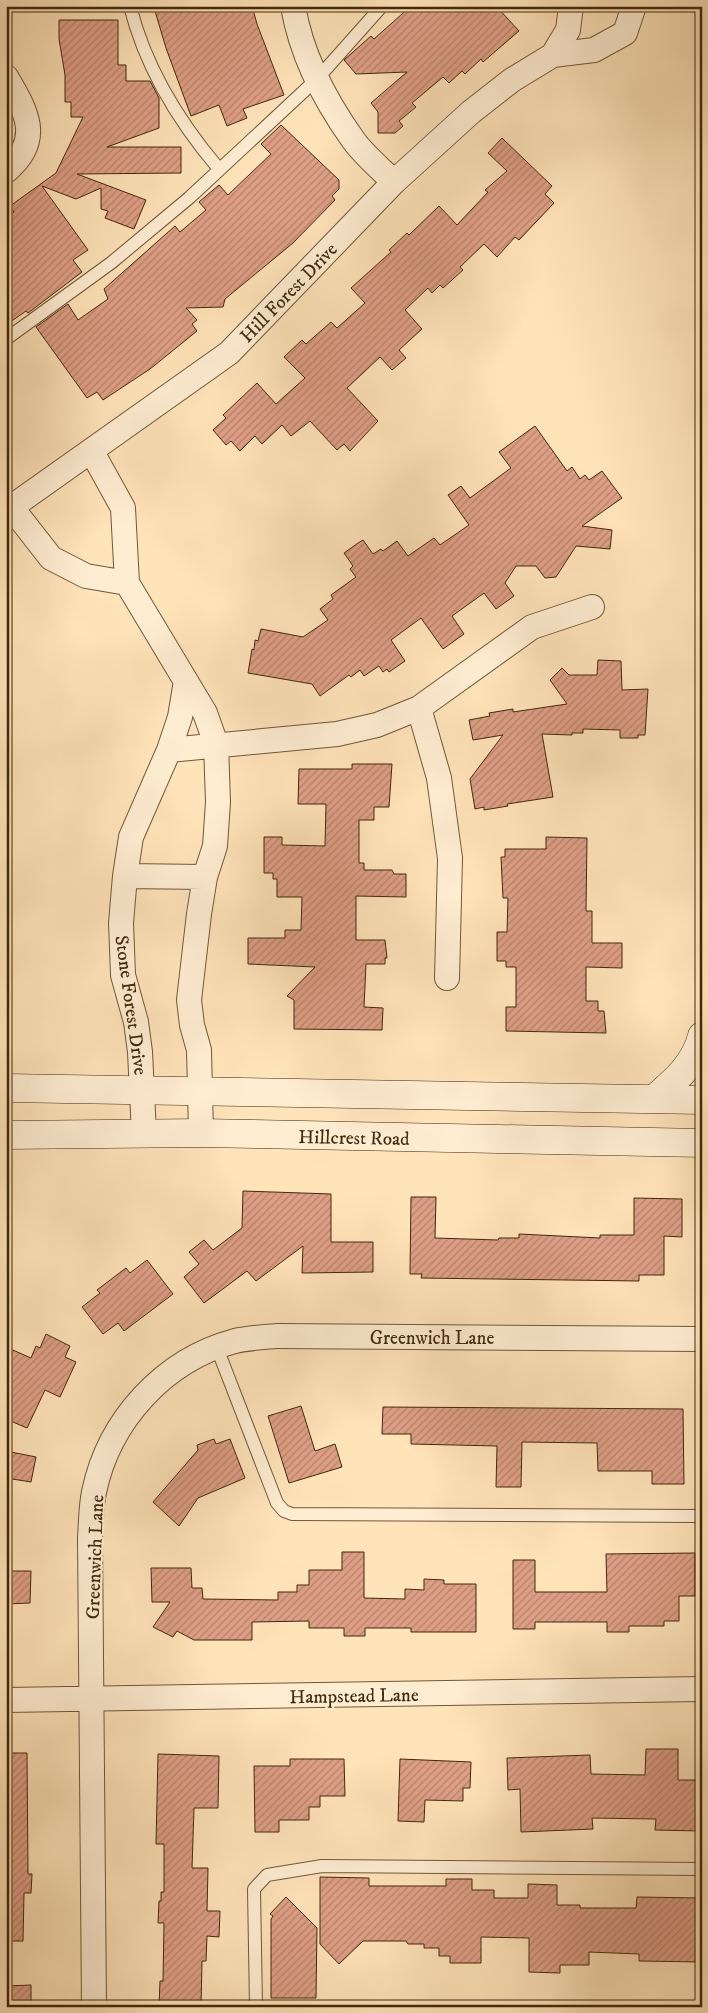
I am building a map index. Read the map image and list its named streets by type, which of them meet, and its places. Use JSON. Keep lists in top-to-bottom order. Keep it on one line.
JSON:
{"streets":{"main road":["Hillcrest Road"],"street":["Hill Forest Drive","Stone Forest Drive","Greenwich Lane","Hampstead Lane"]},"crossings":[["Stone Forest Drive","Hillcrest Road"],["Greenwich Lane","Hampstead Lane"]]}
